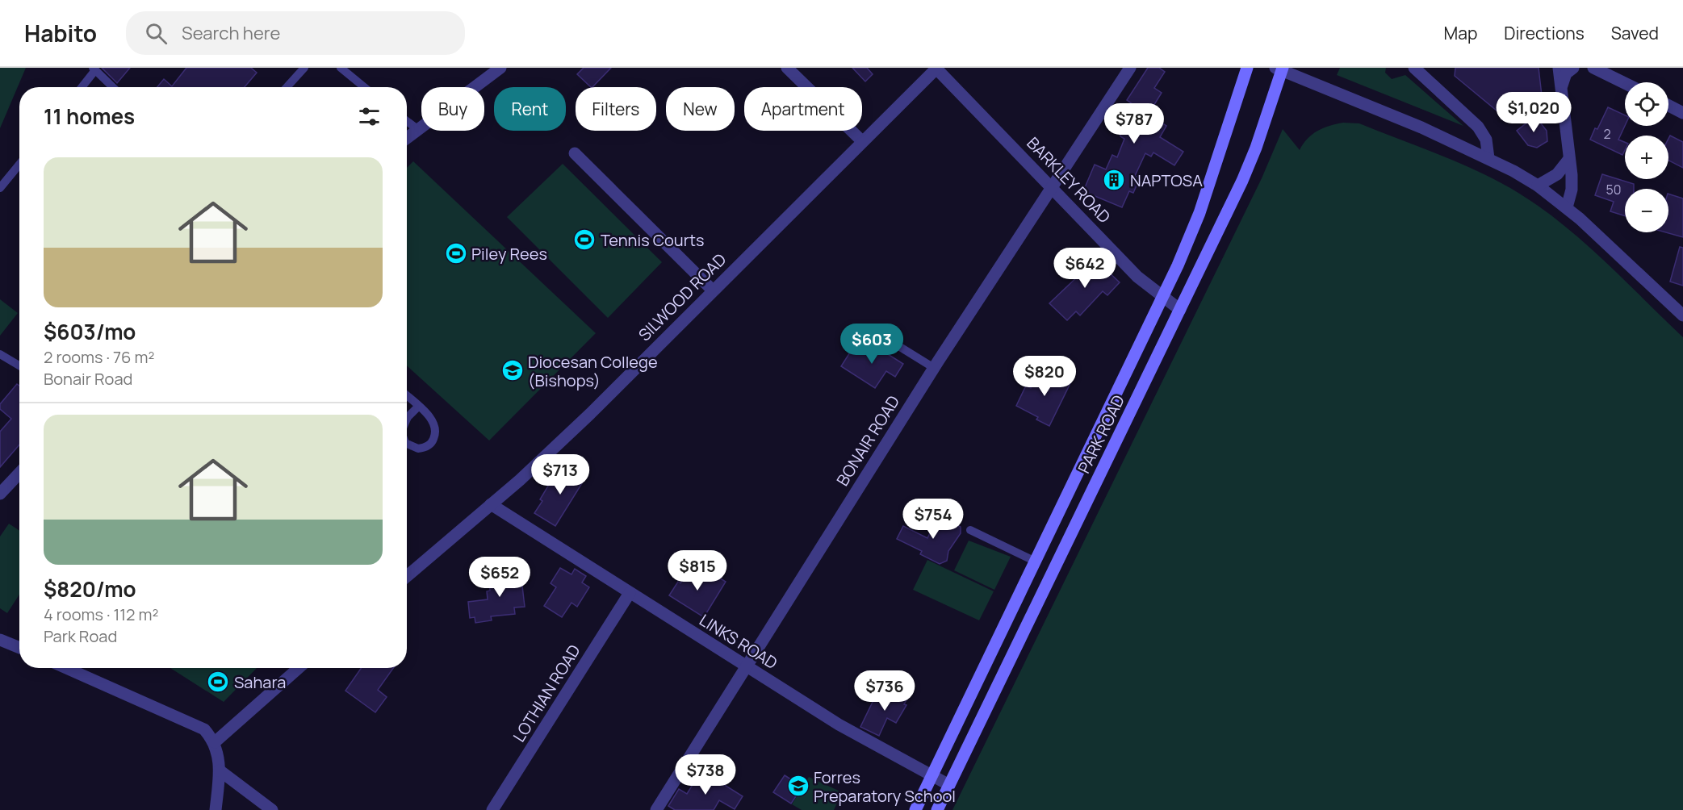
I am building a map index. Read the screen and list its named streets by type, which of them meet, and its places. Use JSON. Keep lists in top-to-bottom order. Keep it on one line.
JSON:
{"streets":{"main road":["PARK ROAD"],"street":["BARKLEY ROAD","SILWOOD ROAD","BONAIR ROAD","LINKS ROAD","LOTHIAN ROAD"]},"crossings":[["BARKLEY ROAD","SILWOOD ROAD"],["BARKLEY ROAD","PARK ROAD"],["BARKLEY ROAD","BONAIR ROAD"],["SILWOOD ROAD","LINKS ROAD"],["PARK ROAD","LINKS ROAD"],["BONAIR ROAD","LINKS ROAD"],["LINKS ROAD","LOTHIAN ROAD"]],"places":{"building":["NAPTOSA"],"sports":["Tennis Courts","Piley Rees","Sahara"],"school or university":["Diocesan College (Bishops)","Forres Preparatory School"]},"house_numbers":["2","50"],"page":{"header":"Habito","search":"Search here","nav":["Map","Directions","Saved"],"map_buttons":["+","−"],"chip":["Buy","Rent","Filters","New","Apartment"],"heading":"11 homes","price":["$1,020","$787","$642","$603","$820","$713","$754","$815","$652","$736","$738"],"list":[{"name":"$603/mo","note":"2 rooms · 76 m² · Bonair Road"},{"name":"$820/mo","note":"4 rooms · 112 m² · Park Road"}]}}
